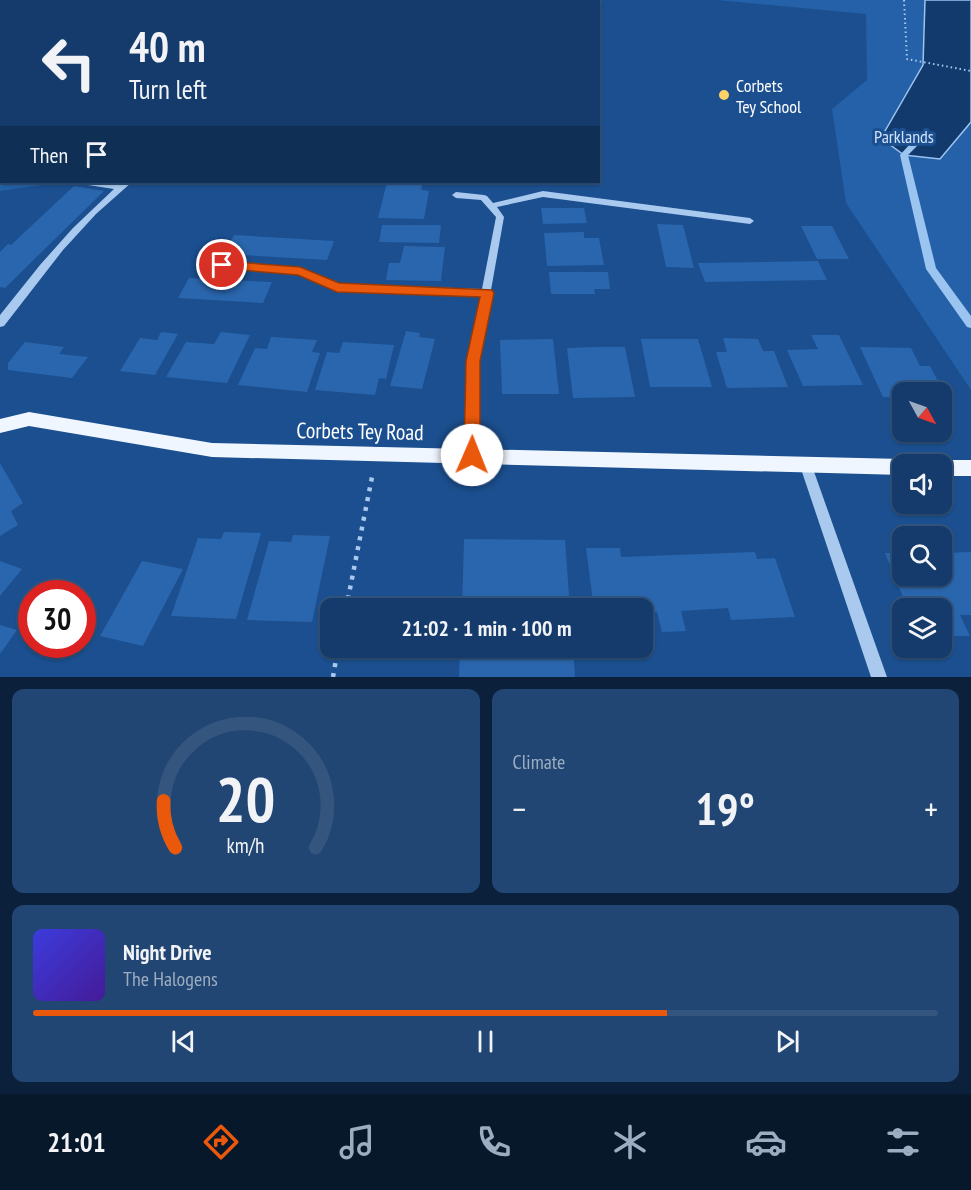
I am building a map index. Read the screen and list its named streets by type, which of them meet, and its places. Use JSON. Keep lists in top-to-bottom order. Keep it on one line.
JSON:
{"streets":{"main road":["Corbets Tey Road"]},"parks":["Parklands"],"places":["Corbets Tey School"],"north":"bottom right","page":{"turn":["40 m","Turn left"],"then":"Then","limit":"30","trip":"21:02 · 1 min · 100 m","tile":"Climate","heat":["−","19°","+"],"song":["Night Drive","The Halogens"],"tabs":"21:01","gauge":["20","km/h"]}}
